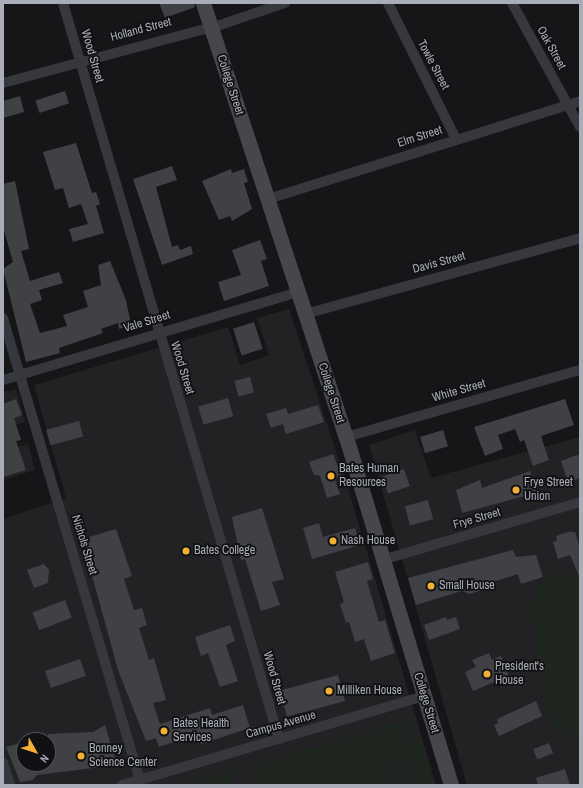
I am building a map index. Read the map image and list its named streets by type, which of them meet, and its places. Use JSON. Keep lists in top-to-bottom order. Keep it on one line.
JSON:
{"streets":{"main road":["College Street"],"street":["Holland Street","Oak Street","Wood Street","Towle Street","Elm Street","Davis Street","Vale Street","White Street","Frye Street","Nichols Street","Campus Avenue"]},"crossings":[["Holland Street","Wood Street"],["Holland Street","College Street"],["Oak Street","Elm Street"],["Wood Street","Vale Street"],["Wood Street","Campus Avenue"],["Towle Street","Elm Street"],["College Street","Elm Street"],["College Street","Davis Street"],["College Street","Vale Street"],["College Street","White Street"],["College Street","Frye Street"],["College Street","Campus Avenue"],["Vale Street","Nichols Street"],["Nichols Street","Campus Avenue"]],"places":["Bates Human Resources","Frye Street Union","Nash House","Bates College","Small House","President's House","Milliken House","Bates Health Services","Bonney Science Center"],"north":"bottom right"}
